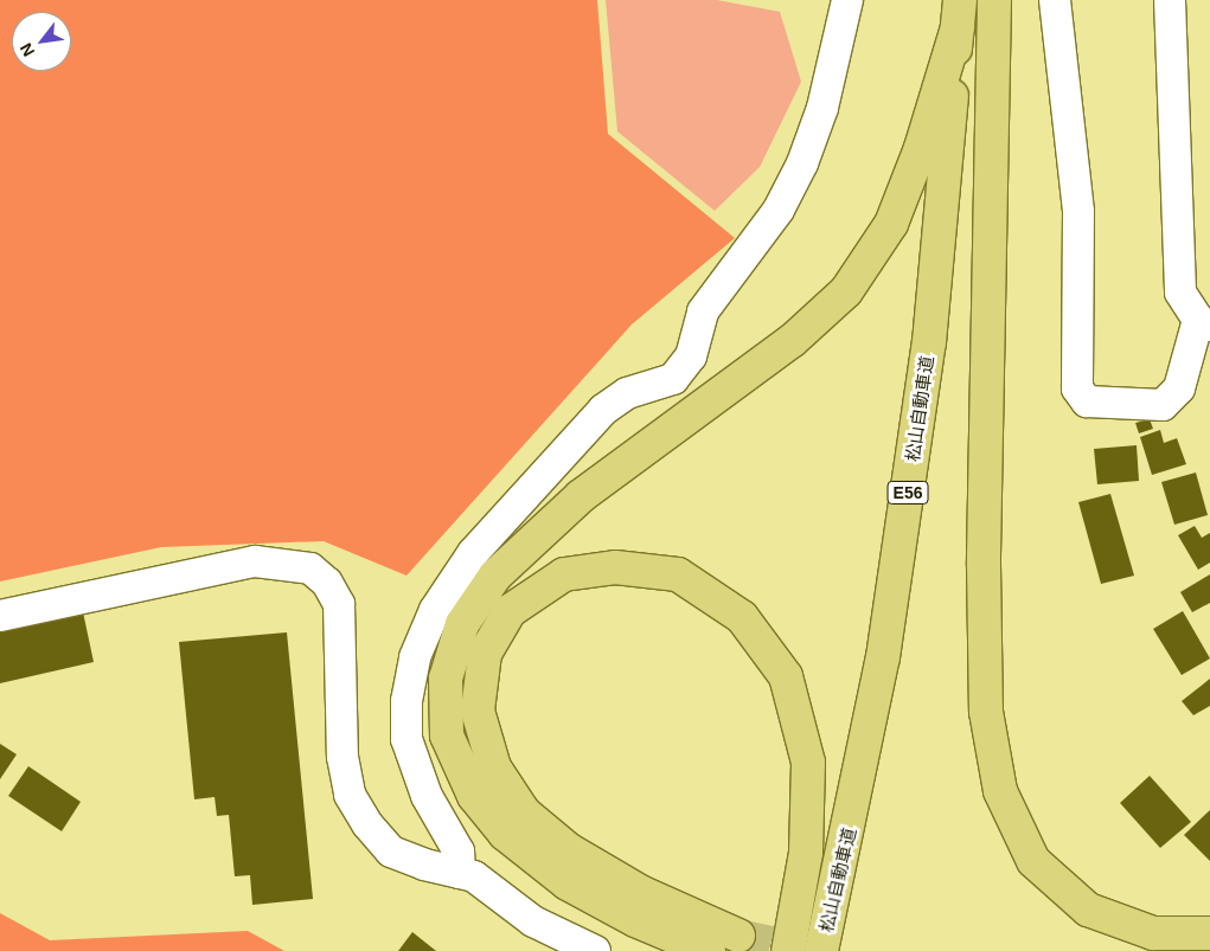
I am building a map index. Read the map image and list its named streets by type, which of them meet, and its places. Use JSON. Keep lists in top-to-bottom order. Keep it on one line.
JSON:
{"streets":{"highway":["松山自動車道","E56"]},"north":"bottom left"}
